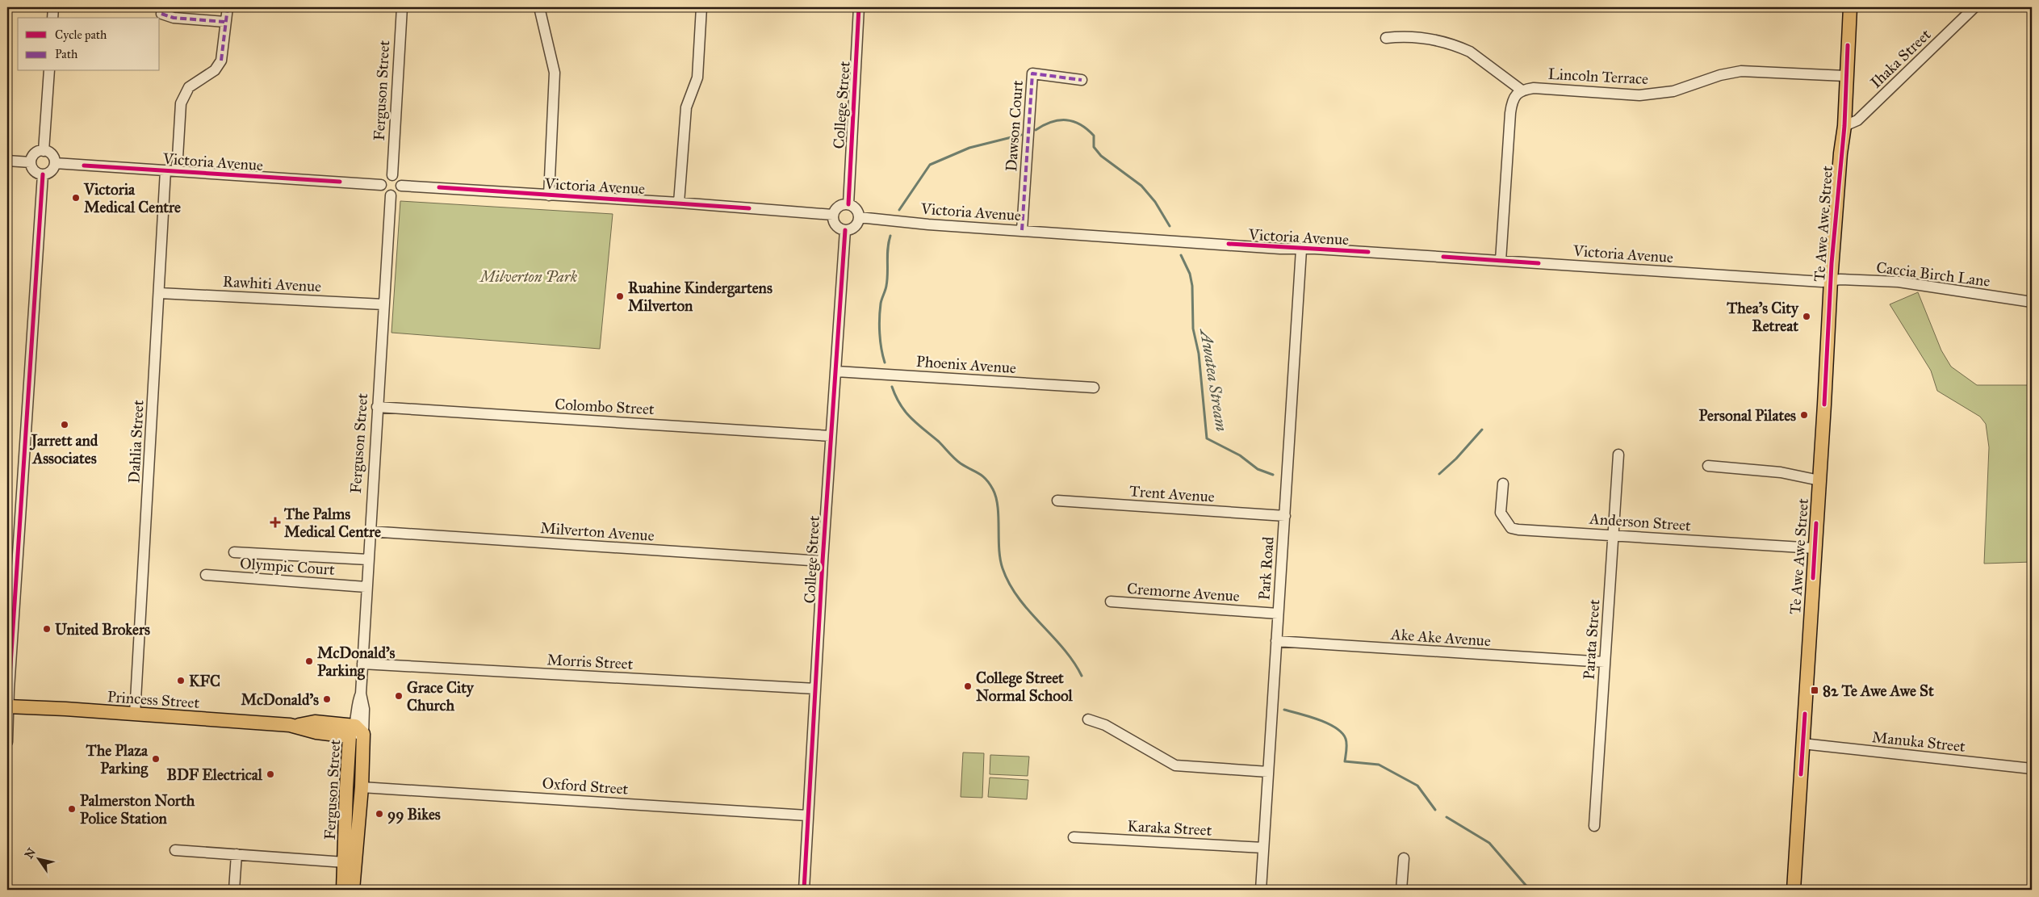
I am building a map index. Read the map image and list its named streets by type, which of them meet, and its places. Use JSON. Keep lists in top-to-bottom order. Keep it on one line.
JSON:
{"streets":{"main road":["Ferguson Street","Te Awe Awe Street","Princess Street"],"street":["Ihaka Street","Lincoln Terrace","College Street","Dawson Court","Victoria Avenue","Caccia Birch Lane","Rawhiti Avenue","Phoenix Avenue","Colombo Street","Dahlia Street","Trent Avenue","Anderson Street","Milverton Avenue","Olympic Court","Park Road","Cremorne Avenue","Ake Ake Avenue","Parata Street","Morris Street","Manuka Street","Oxford Street","Karaka Street"]},"crossings":[["Ihaka Street","Te Awe Awe Street"],["Lincoln Terrace","Te Awe Awe Street"],["Ferguson Street","Victoria Avenue"],["Ferguson Street","Rawhiti Avenue"],["Ferguson Street","Colombo Street"],["Ferguson Street","Milverton Avenue"],["Ferguson Street","Olympic Court"],["Ferguson Street","Morris Street"],["Ferguson Street","Princess Street"],["Ferguson Street","Oxford Street"],["College Street","Victoria Avenue"],["College Street","Phoenix Avenue"],["College Street","Colombo Street"],["College Street","Milverton Avenue"],["College Street","Morris Street"],["College Street","Oxford Street"],["Dawson Court","Victoria Avenue"],["Victoria Avenue","Te Awe Awe Street"],["Victoria Avenue","Caccia Birch Lane"],["Victoria Avenue","Dahlia Street"],["Victoria Avenue","Park Road"],["Te Awe Awe Street","Caccia Birch Lane"],["Te Awe Awe Street","Anderson Street"],["Te Awe Awe Street","Manuka Street"],["Rawhiti Avenue","Dahlia Street"],["Dahlia Street","Princess Street"],["Trent Avenue","Park Road"],["Anderson Street","Parata Street"],["Park Road","Cremorne Avenue"],["Park Road","Ake Ake Avenue"],["Park Road","Karaka Street"],["Ake Ake Avenue","Parata Street"]],"water":["Awatea Stream"],"parks":["Milverton Park"],"places":{"other":["Victoria Medical Centre","Ruahine Kindergartens Milverton","Thea's City Retreat","Personal Pilates","Jarrett and Associates","United Brokers","McDonald's Parking","KFC","College Street Normal School","Grace City Church","McDonald's","The Plaza Parking","BDF Electrical","Palmerston North Police Station","99 Bikes"],"health":["The Palms Medical Centre"],"transit":["82 Te Awe Awe St"]},"legend":["Cycle path","Path"],"north":"top left"}
